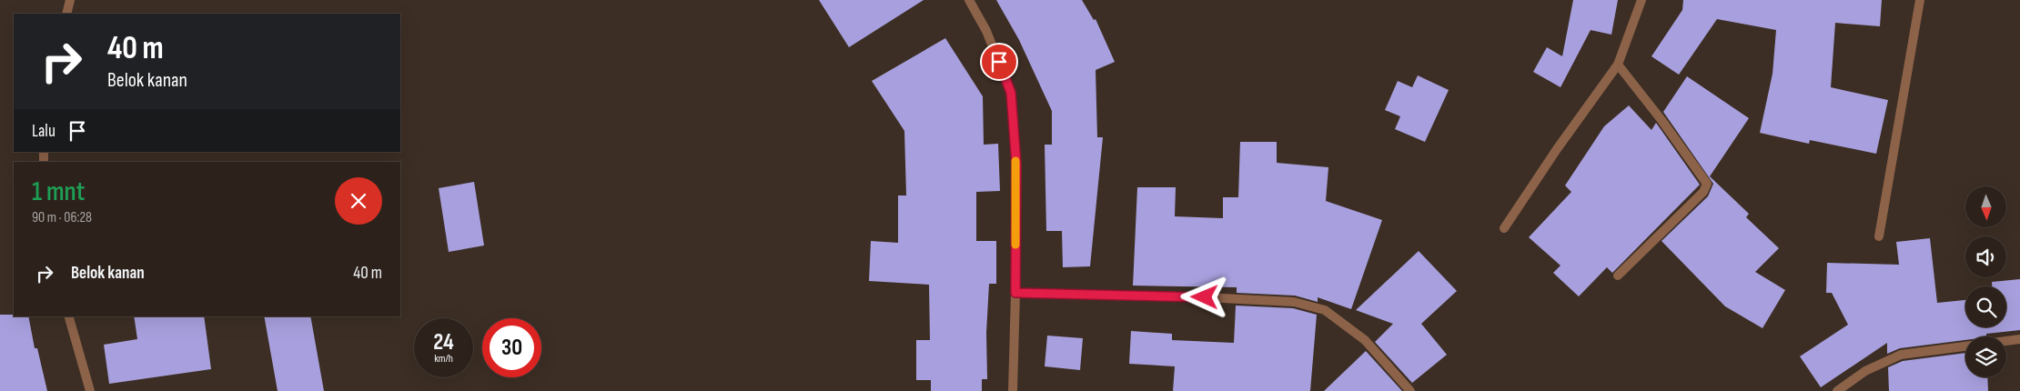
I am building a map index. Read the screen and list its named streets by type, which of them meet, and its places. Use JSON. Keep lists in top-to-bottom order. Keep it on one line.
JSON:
{"north":"bottom","page":{"turn":["40 m","Belok kanan"],"then":"Lalu","heading":["1 mnt","90 m · 06:28"],"list":[{"name":"Belok kanan","value":"40 m"}],"speed":"24 km/h","limit":"30"}}
